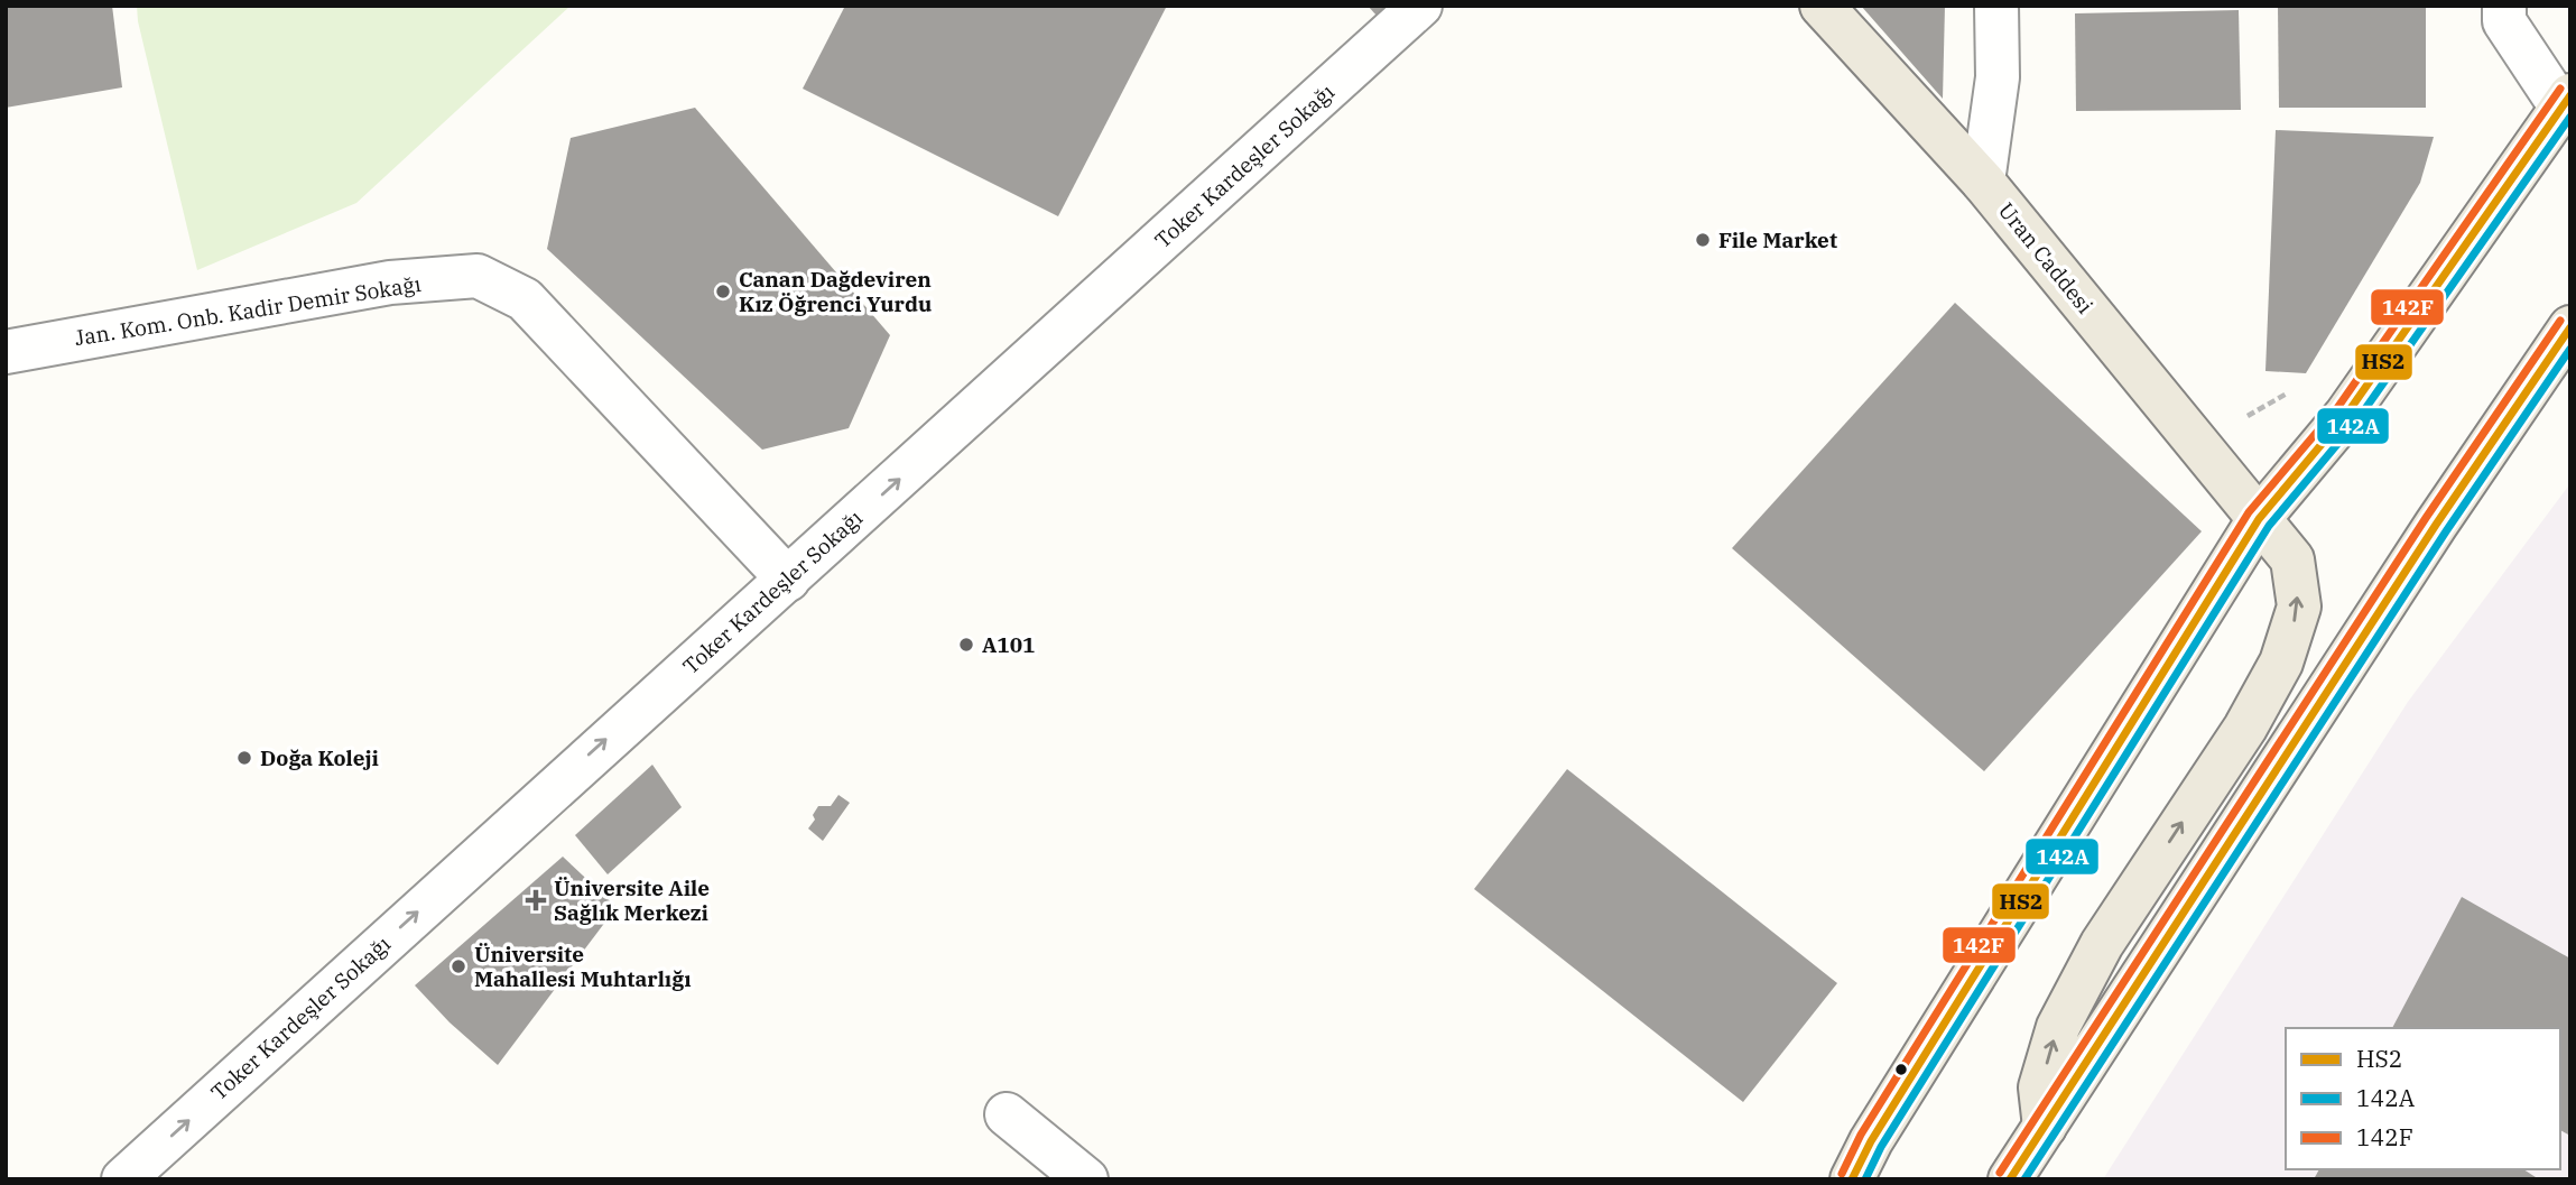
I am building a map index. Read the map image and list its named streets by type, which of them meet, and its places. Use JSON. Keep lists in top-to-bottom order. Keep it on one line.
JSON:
{"streets":{"main road":["Uran Caddesi"],"street":["Toker Kardeşler Sokağı","Jan. Kom. Onb. Kadir Demir Sokağı"]},"crossings":[["Toker Kardeşler Sokağı","Jan. Kom. Onb. Kadir Demir Sokağı"]],"one_way":["Toker Kardeşler Sokağı"],"places":{"other":["File Market","Canan Dağdeviren Kız Öğrenci Yurdu","A101","Doğa Koleji","Üniversite Mahallesi Muhtarlığı"],"health":["Üniversite Aile Sağlık Merkezi"]},"lines":["transit line 142F","transit line HS2","transit line 142A"],"legend":["HS2","142A","142F"]}
